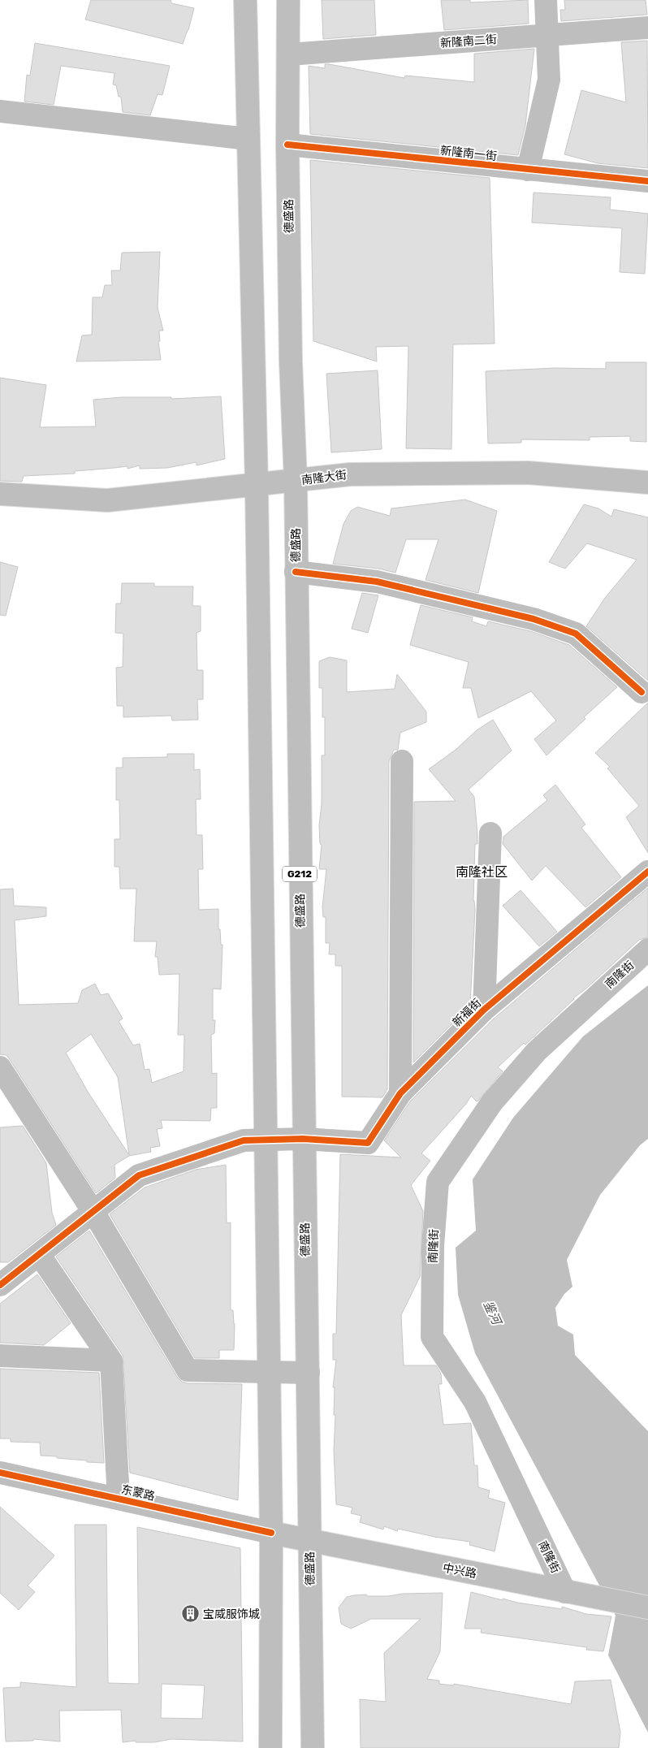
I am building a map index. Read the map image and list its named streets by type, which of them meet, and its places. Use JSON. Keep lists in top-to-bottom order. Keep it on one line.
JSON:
{"streets":{"main road":["新隆南二街","新隆南一街","德盛路","南隆大街","G212","南隆街","新福街","东蒙路","中兴路"]},"crossings":[["新隆南二街","德盛路"],["新隆南一街","德盛路"],["德盛路","南隆大街"],["德盛路","新福街"],["德盛路","中兴路"],["南隆街","中兴路"],["东蒙路","中兴路"]],"districts":["南隆社区"],"water":["鉴河"],"places":{"building":["宝威服饰城"]}}
